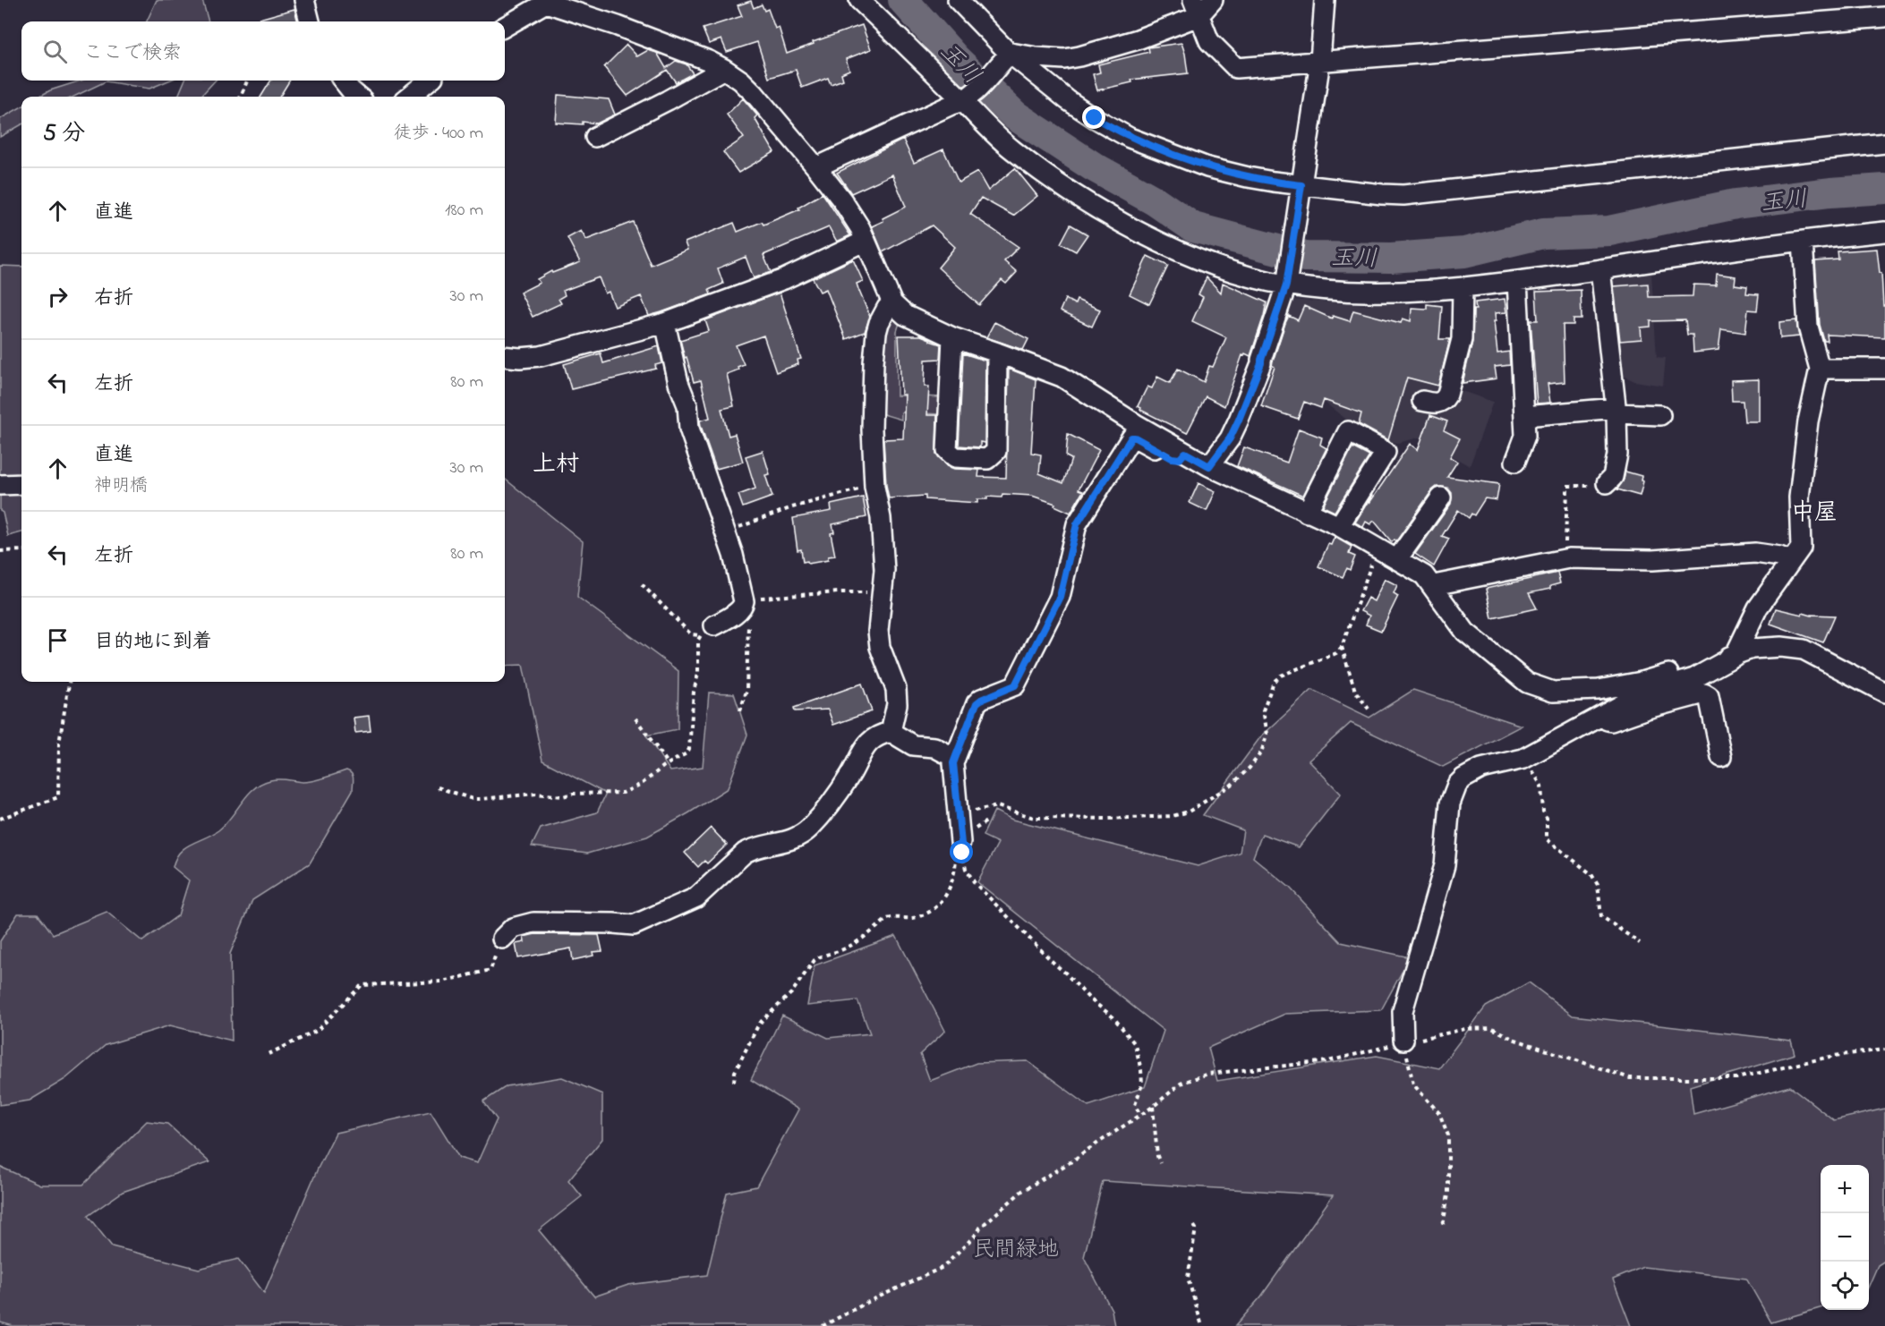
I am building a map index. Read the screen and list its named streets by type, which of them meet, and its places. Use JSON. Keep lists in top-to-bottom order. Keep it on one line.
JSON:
{"districts":["上村","中屋"],"water":["玉川"],"parks":["民間緑地"],"page":{"search":"ここで検索","heading":["5 分","徒歩 · 400 m"],"list":[["直進","180 m"],["右折","30 m"],["左折","80 m"],["直進","神明橋","30 m"],["左折","80 m"],"目的地に到着"],"map_buttons":["+","−"]}}
